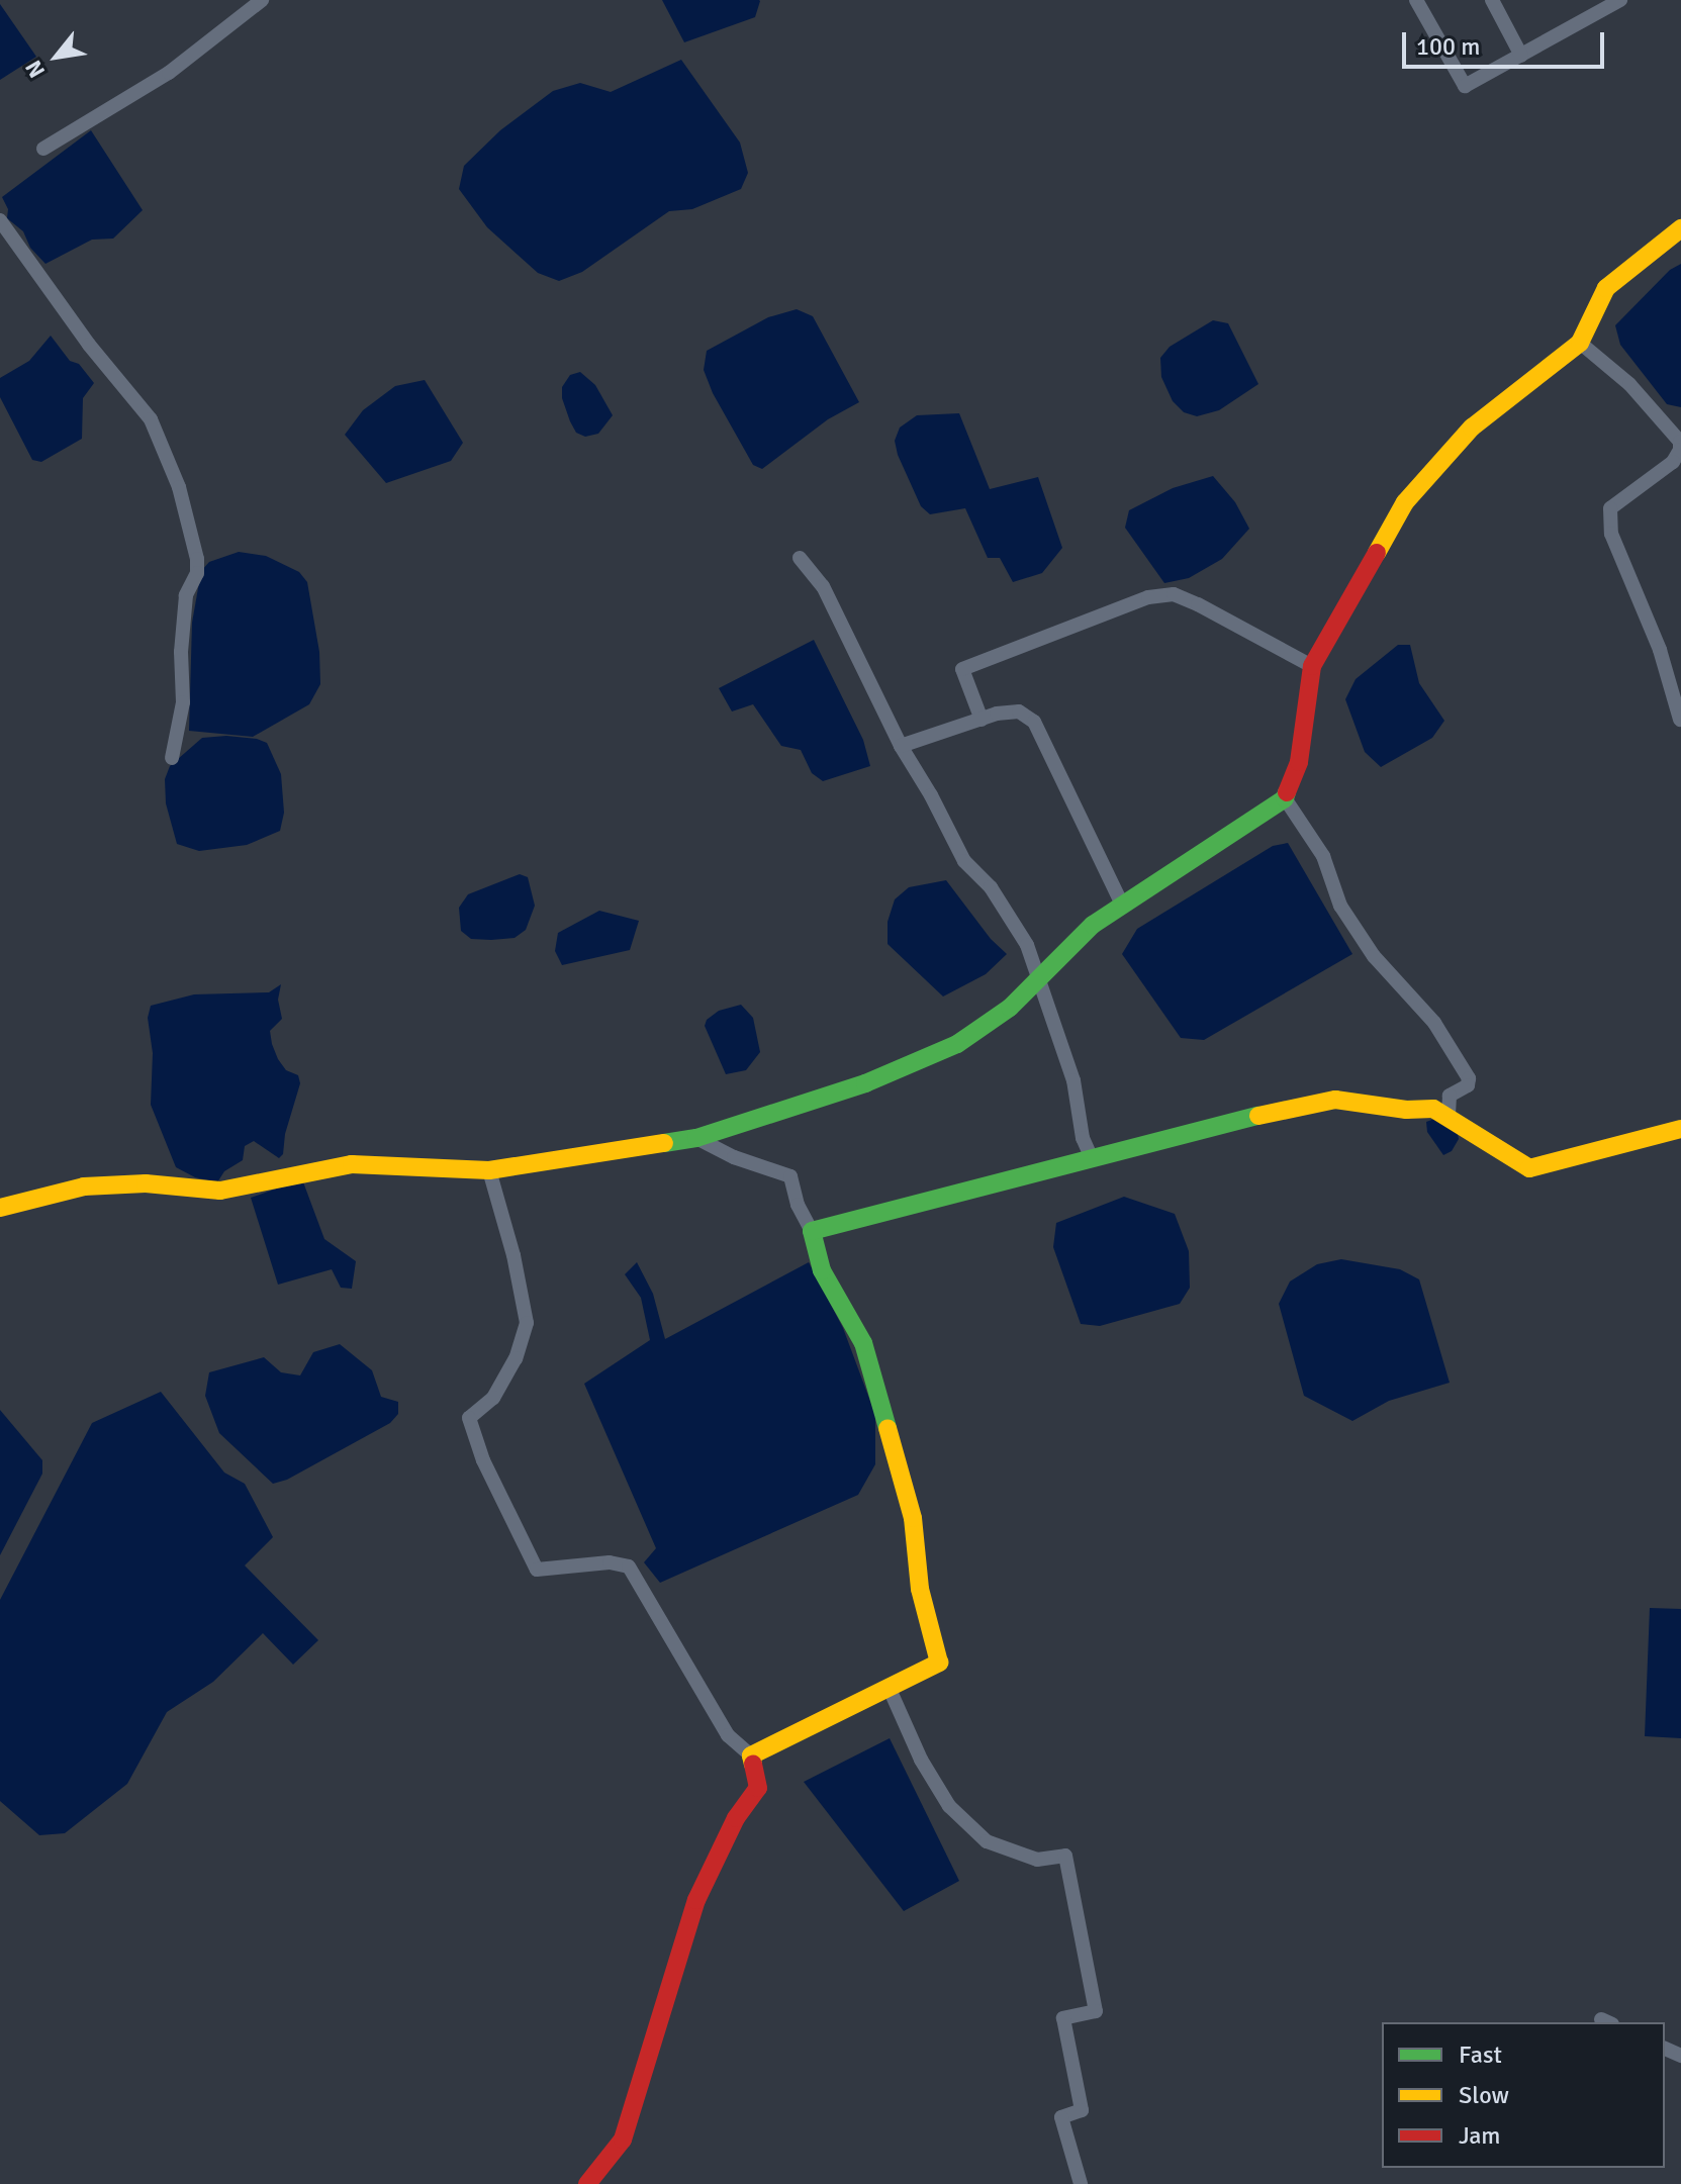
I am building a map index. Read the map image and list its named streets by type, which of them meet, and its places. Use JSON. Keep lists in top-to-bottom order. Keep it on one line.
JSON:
{"legend":["Fast","Slow","Jam"],"scale_bar":"100 m","north":"bottom left"}
